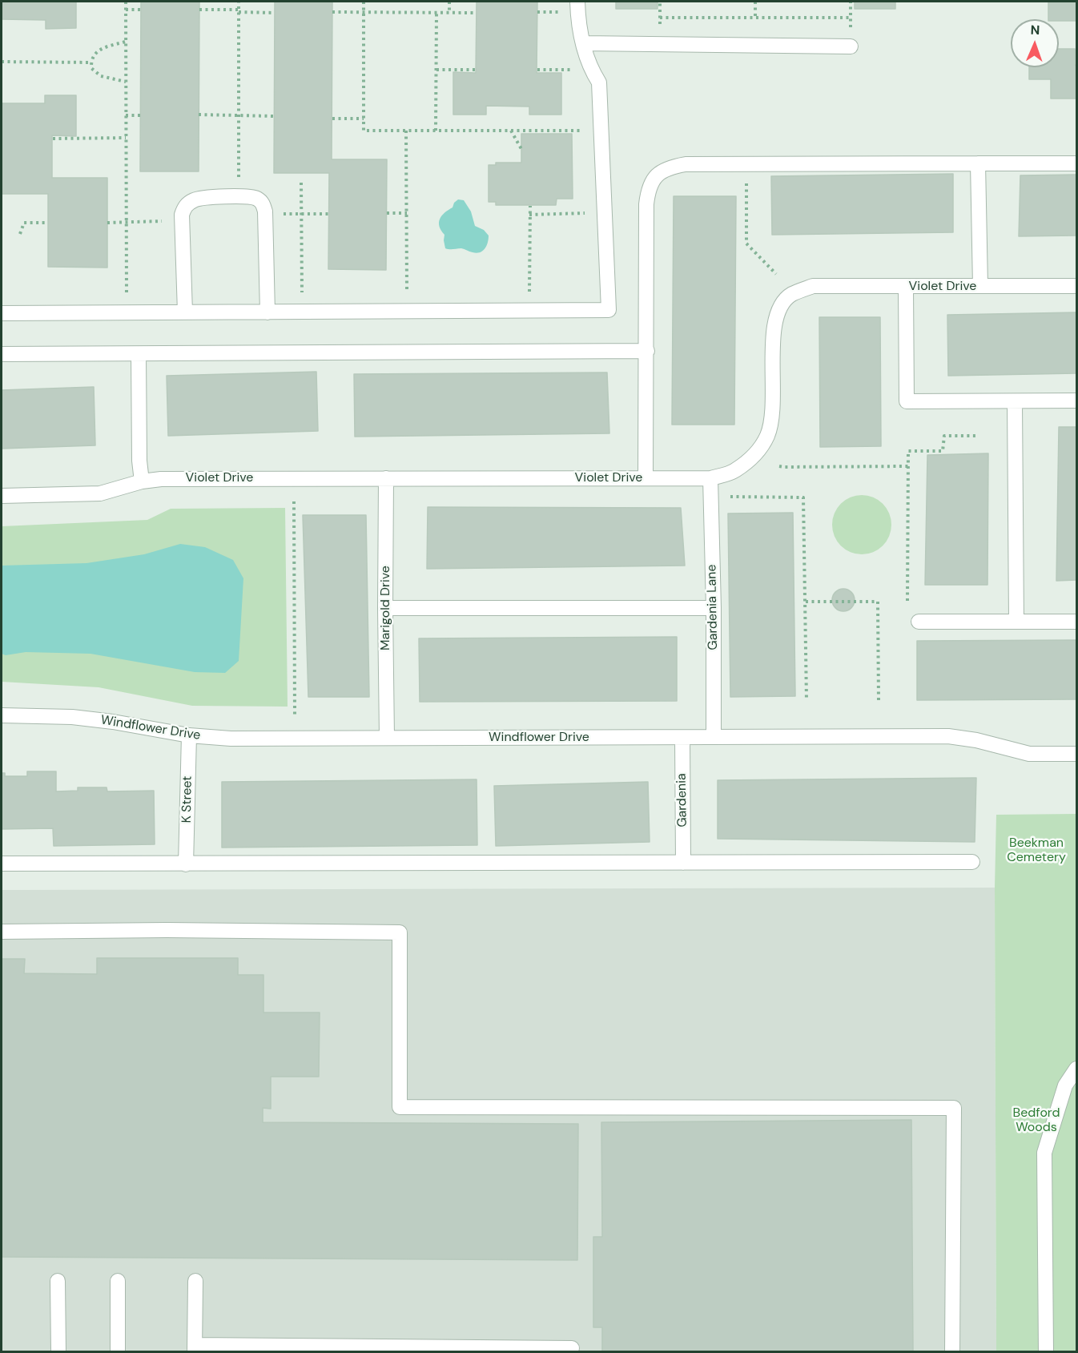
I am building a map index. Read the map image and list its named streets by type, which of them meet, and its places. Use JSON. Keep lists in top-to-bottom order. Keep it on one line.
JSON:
{"streets":{"street":["Violet Drive","Gardenia Lane","Marigold Drive","Windflower Drive","K Street","Gardenia"]},"crossings":[["Violet Drive","Gardenia Lane"],["Violet Drive","Marigold Drive"],["Gardenia Lane","Windflower Drive"],["Marigold Drive","Windflower Drive"],["Windflower Drive","K Street"],["Windflower Drive","Gardenia"]],"parks":["Beekman Cemetery","Bedford Woods"],"north":"top"}
